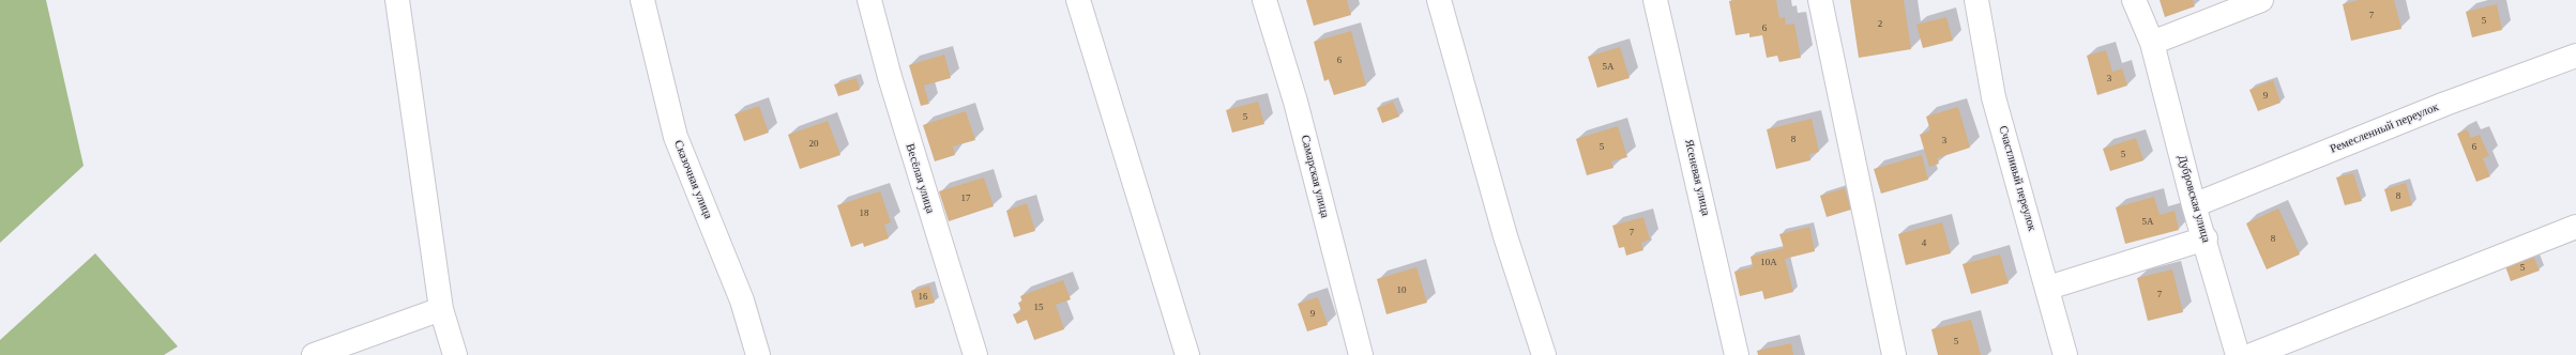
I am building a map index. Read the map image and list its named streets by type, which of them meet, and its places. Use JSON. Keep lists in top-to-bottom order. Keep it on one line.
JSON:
{"streets":{"street":["Ремесленный переулок","Самарская улица","Ясеневая улица","Весёлая улица","Счастливый переулок","Сказочная улица","Дубровская улица"]},"crossings":[["Ремесленный переулок","Дубровская улица"]],"house_numbers":["7","5","2","6","6","5А","3","9","5","8","3","20","5","6","5","8","17","18","5А","7","8","4","10А","5","10","7","16","15","9","5"]}
